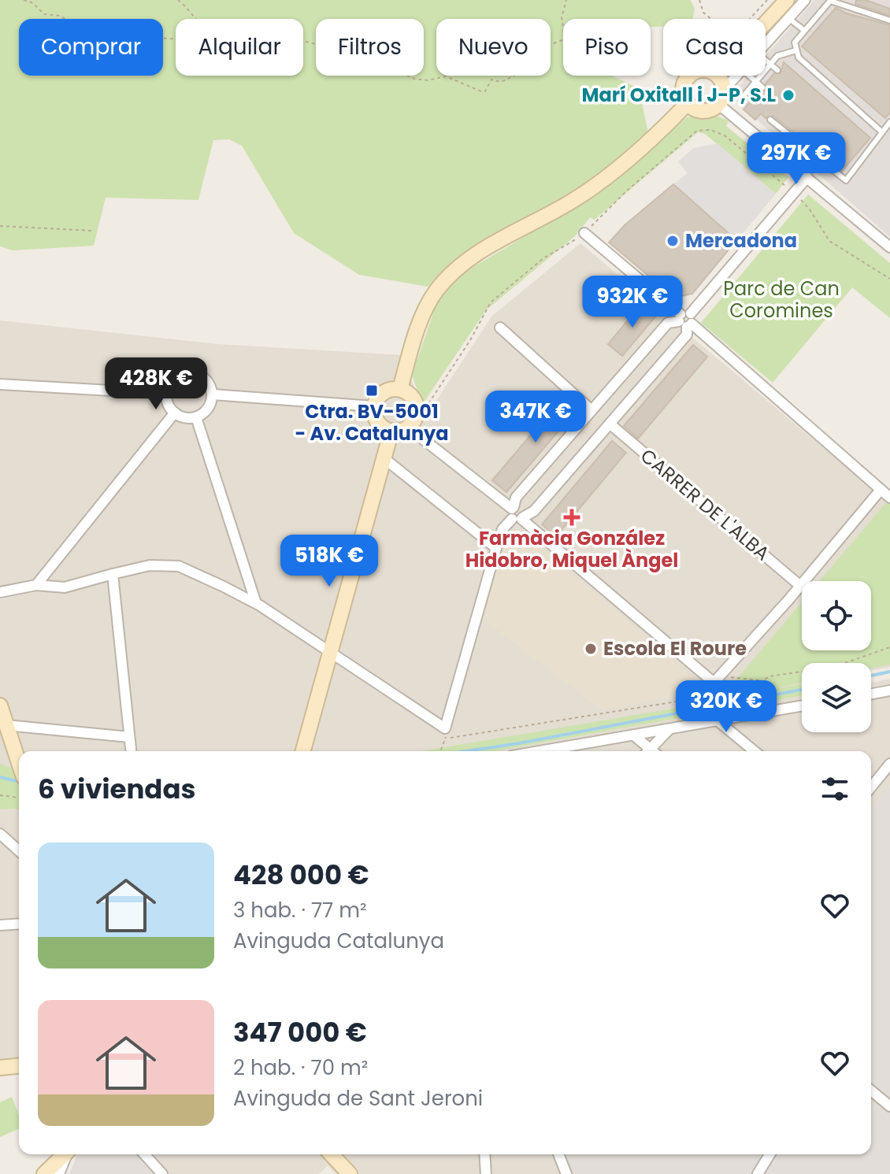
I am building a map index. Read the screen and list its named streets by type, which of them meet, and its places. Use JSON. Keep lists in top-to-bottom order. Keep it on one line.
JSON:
{"streets":{"street":["CARRER DE L'ALBA"]},"parks":["Parc de Can Coromines"],"places":{"other":["Marí Oxitall i J-P, S.L","Mercadona","Escola El Roure"],"transit":["Ctra. BV-5001 - Av. Catalunya"],"health":["Farmàcia González Hidobro, Miquel Àngel"]},"page":{"chip":["Comprar","Alquilar","Filtros","Nuevo","Piso","Casa"],"price":["297K €","932K €","428K €","347K €","518K €","320K €"],"heading":"6 viviendas","list":[{"name":"428 000 €","note":"3 hab. · 77 m² · Avinguda Catalunya"},{"name":"347 000 €","note":"2 hab. · 70 m² · Avinguda de Sant Jeroni"}]}}
